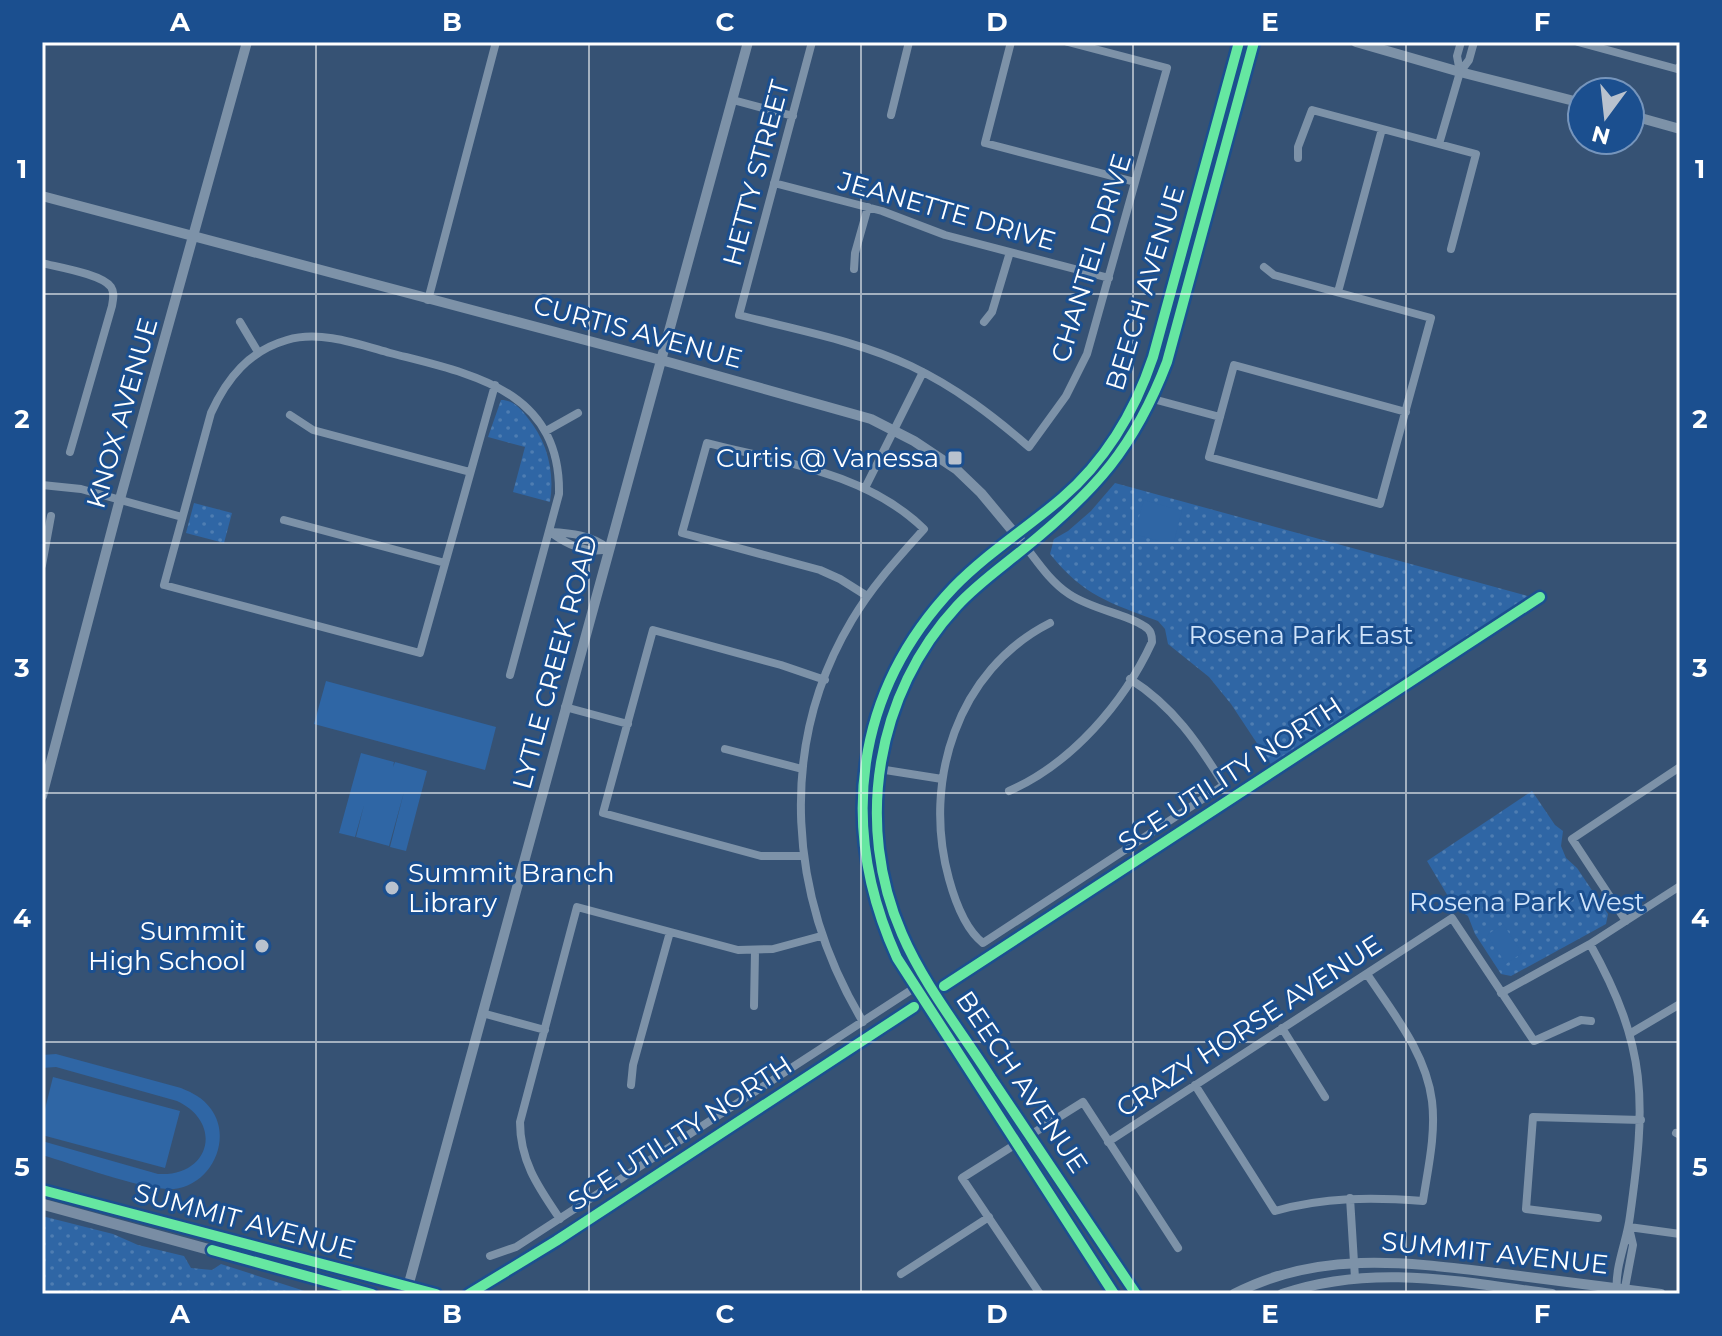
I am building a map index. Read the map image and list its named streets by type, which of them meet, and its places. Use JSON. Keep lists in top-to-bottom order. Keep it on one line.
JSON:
{"streets":{"main road":["BEECH AVENUE","SUMMIT AVENUE"],"street":["HETTY STREET","JEANETTE DRIVE","CHANTEL DRIVE","CURTIS AVENUE","KNOX AVENUE","LYTLE CREEK ROAD","CRAZY HORSE AVENUE"],"cycle path":["SCE UTILITY NORTH"]},"crossings":[["HETTY STREET","JEANETTE DRIVE"],["HETTY STREET","CHANTEL DRIVE"],["JEANETTE DRIVE","CHANTEL DRIVE"],["BEECH AVENUE","CURTIS AVENUE"],["CURTIS AVENUE","KNOX AVENUE"],["CURTIS AVENUE","LYTLE CREEK ROAD"],["LYTLE CREEK ROAD","SUMMIT AVENUE"]],"parks":["Rosena Park East","Rosena Park West"],"places":{"transit":["Curtis @ Vanessa"],"other":["Summit Branch Library","Summit High School"]},"north":"bottom","grid":{"columns":["A","B","C","D","E","F"],"rows":["1","2","3","4","5"]}}
